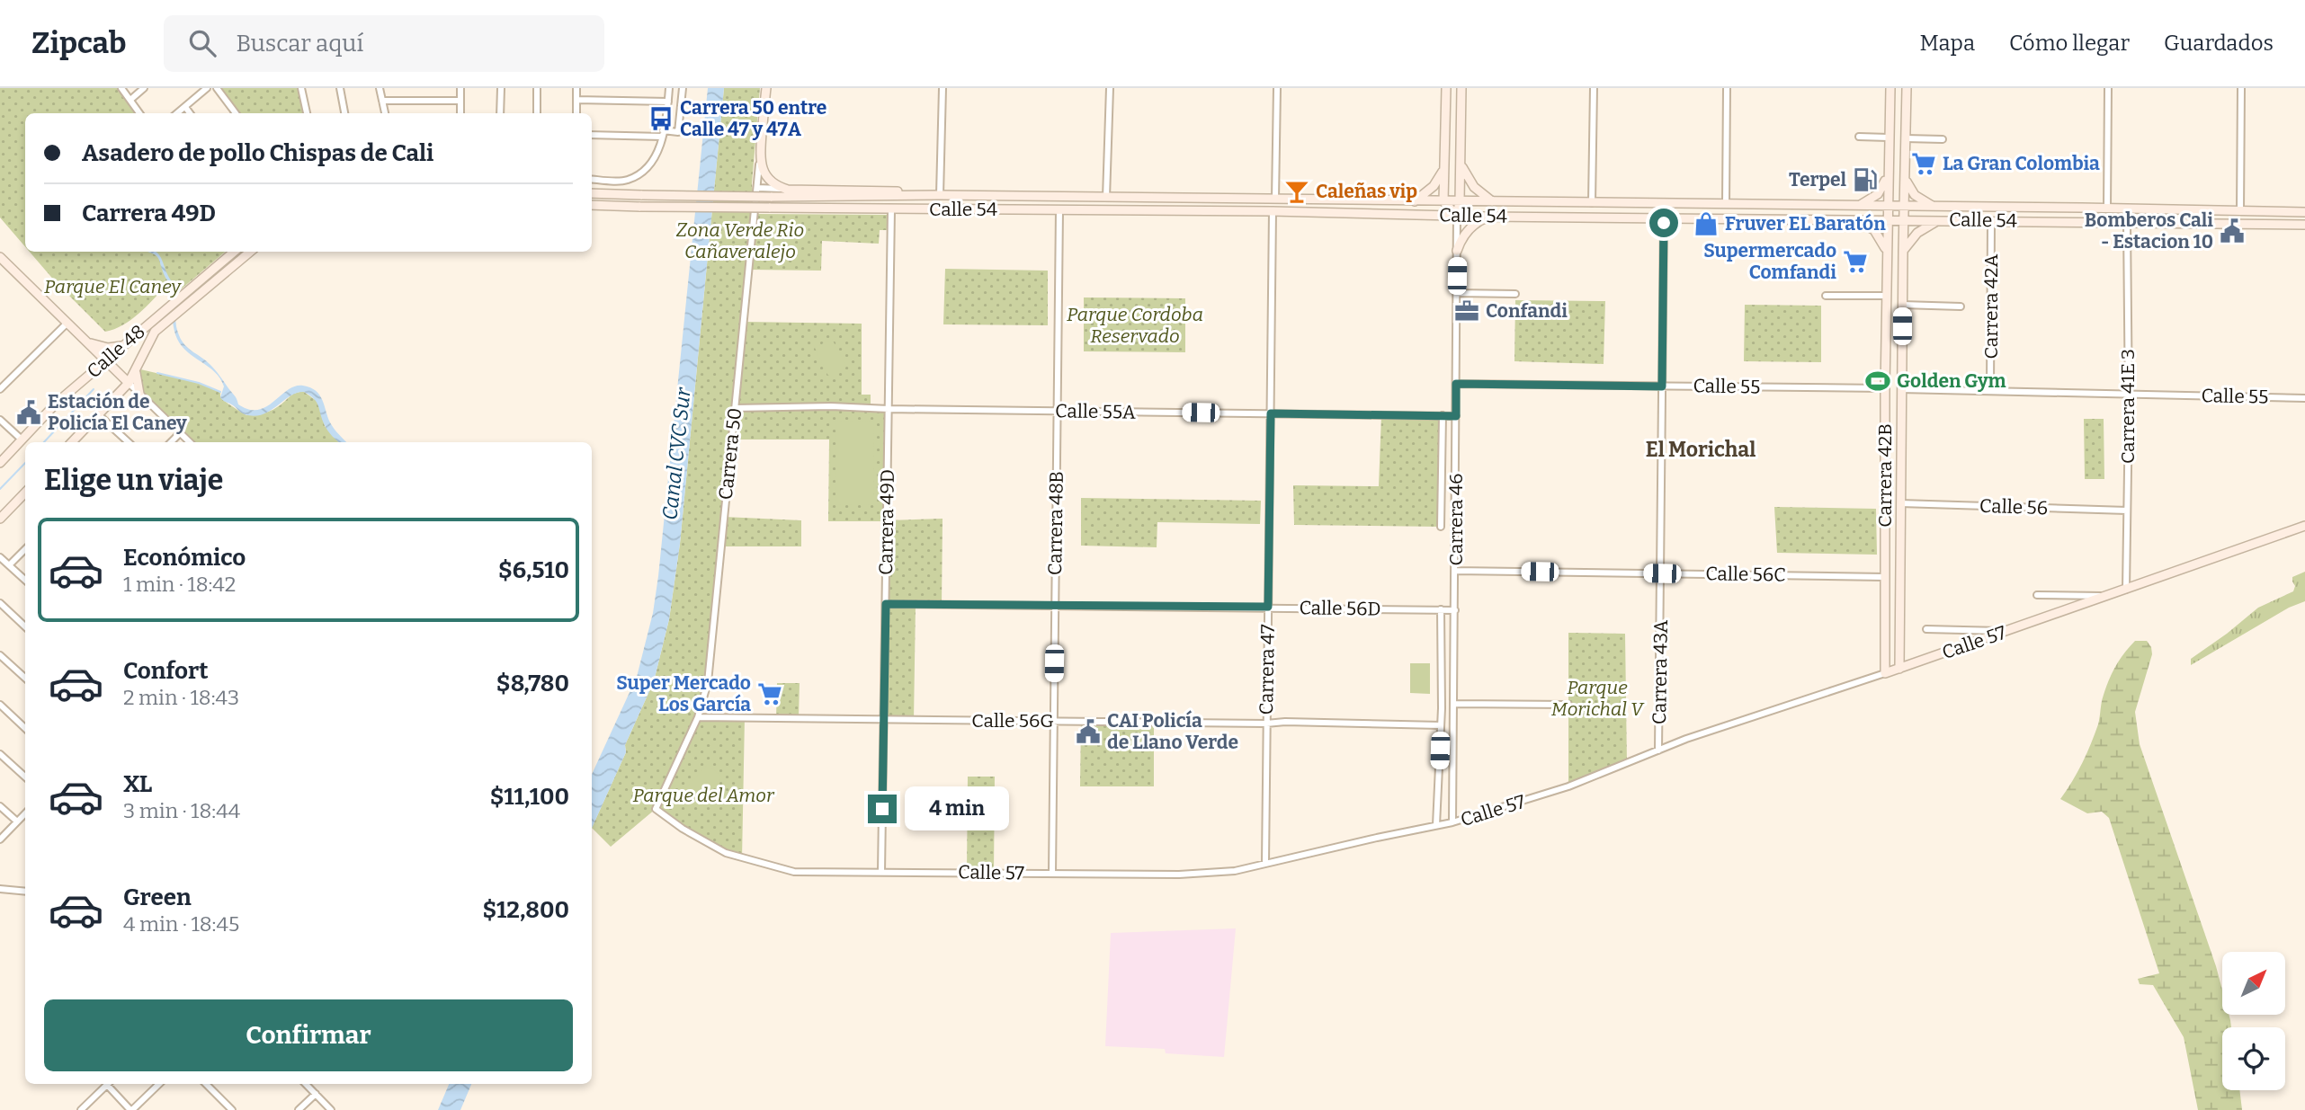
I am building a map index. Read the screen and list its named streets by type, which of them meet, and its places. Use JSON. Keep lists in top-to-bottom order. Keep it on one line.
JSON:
{"streets":{"main road":["Calle 54","Calle 48","Carrera 50","Carrera 42B","Carrera 46","Calle 57"],"street":["Carrera 42A","Calle 55","Carrera 41E 3","Calle 55A","Calle 56","Carrera 49D","Carrera 48B","Calle 56C","Calle 56D","Carrera 47","Carrera 43A","Calle 56G"]},"crossings":[["Calle 54","Carrera 42A"],["Calle 54","Carrera 41E 3"],["Calle 54","Carrera 50"],["Calle 54","Carrera 42B"],["Calle 54","Carrera 46"],["Calle 54","Carrera 49D"],["Calle 54","Carrera 48B"],["Calle 54","Carrera 47"],["Calle 54","Carrera 43A"],["Carrera 42A","Calle 55"],["Calle 55","Carrera 41E 3"],["Calle 55","Carrera 42B"],["Calle 55","Carrera 46"],["Calle 55","Carrera 43A"],["Carrera 41E 3","Calle 56"],["Carrera 41E 3","Calle 57"],["Calle 55A","Carrera 50"],["Calle 55A","Carrera 46"],["Calle 55A","Carrera 49D"],["Calle 55A","Carrera 48B"],["Calle 55A","Carrera 47"],["Carrera 50","Calle 57"],["Carrera 50","Calle 56G"],["Carrera 42B","Calle 56"],["Carrera 42B","Calle 56C"],["Carrera 42B","Calle 57"],["Carrera 46","Calle 56C"],["Carrera 46","Calle 56D"],["Carrera 46","Calle 57"],["Carrera 49D","Calle 56D"],["Carrera 49D","Calle 57"],["Carrera 49D","Calle 56G"],["Carrera 48B","Calle 56D"],["Carrera 48B","Calle 57"],["Carrera 48B","Calle 56G"],["Calle 56C","Carrera 43A"],["Calle 56D","Carrera 47"],["Calle 57","Carrera 47"],["Calle 57","Carrera 43A"],["Carrera 47","Calle 56G"]],"districts":["El Morichal"],"water":["Canal CVC Sur"],"parks":["Zona Verde Rio Cañaveralejo","Parque El Caney","Parque Cordoba Reservado","Parque Morichal V","Parque del Amor"],"places":{"bus stop":["Carrera 50 entre Calle 47 y 47A"],"supermarket":["La Gran Colombia","Supermercado Comfandi","Super Mercado Los García"],"fuel station":["Terpel"],"bar":["Caleñas vip"],"shop":["Fruver EL Baratón"],"public building":["Bomberos Cali - Estacion 10","Estación de Policía El Caney","CAI Policía de Llano Verde"],"office":["Confandi"],"sports":["Golden Gym"]},"north":"top right","page":{"header":"Zipcab","search":"Buscar aquí","nav":["Mapa","Cómo llegar","Guardados"],"banner":["Asadero de pollo Chispas de Cali","Carrera 49D"],"heading":"Elige un viaje","list":[{"name":"Económico","note":"1 min · 18:42","value":"$6,510"},{"name":"Confort","note":"2 min · 18:43","value":"$8,780"},{"name":"XL","note":"3 min · 18:44","value":"$11,100"},{"name":"Green","note":"4 min · 18:45","value":"$12,800"}],"bubble":"4 min","buttons":"Confirmar"}}
